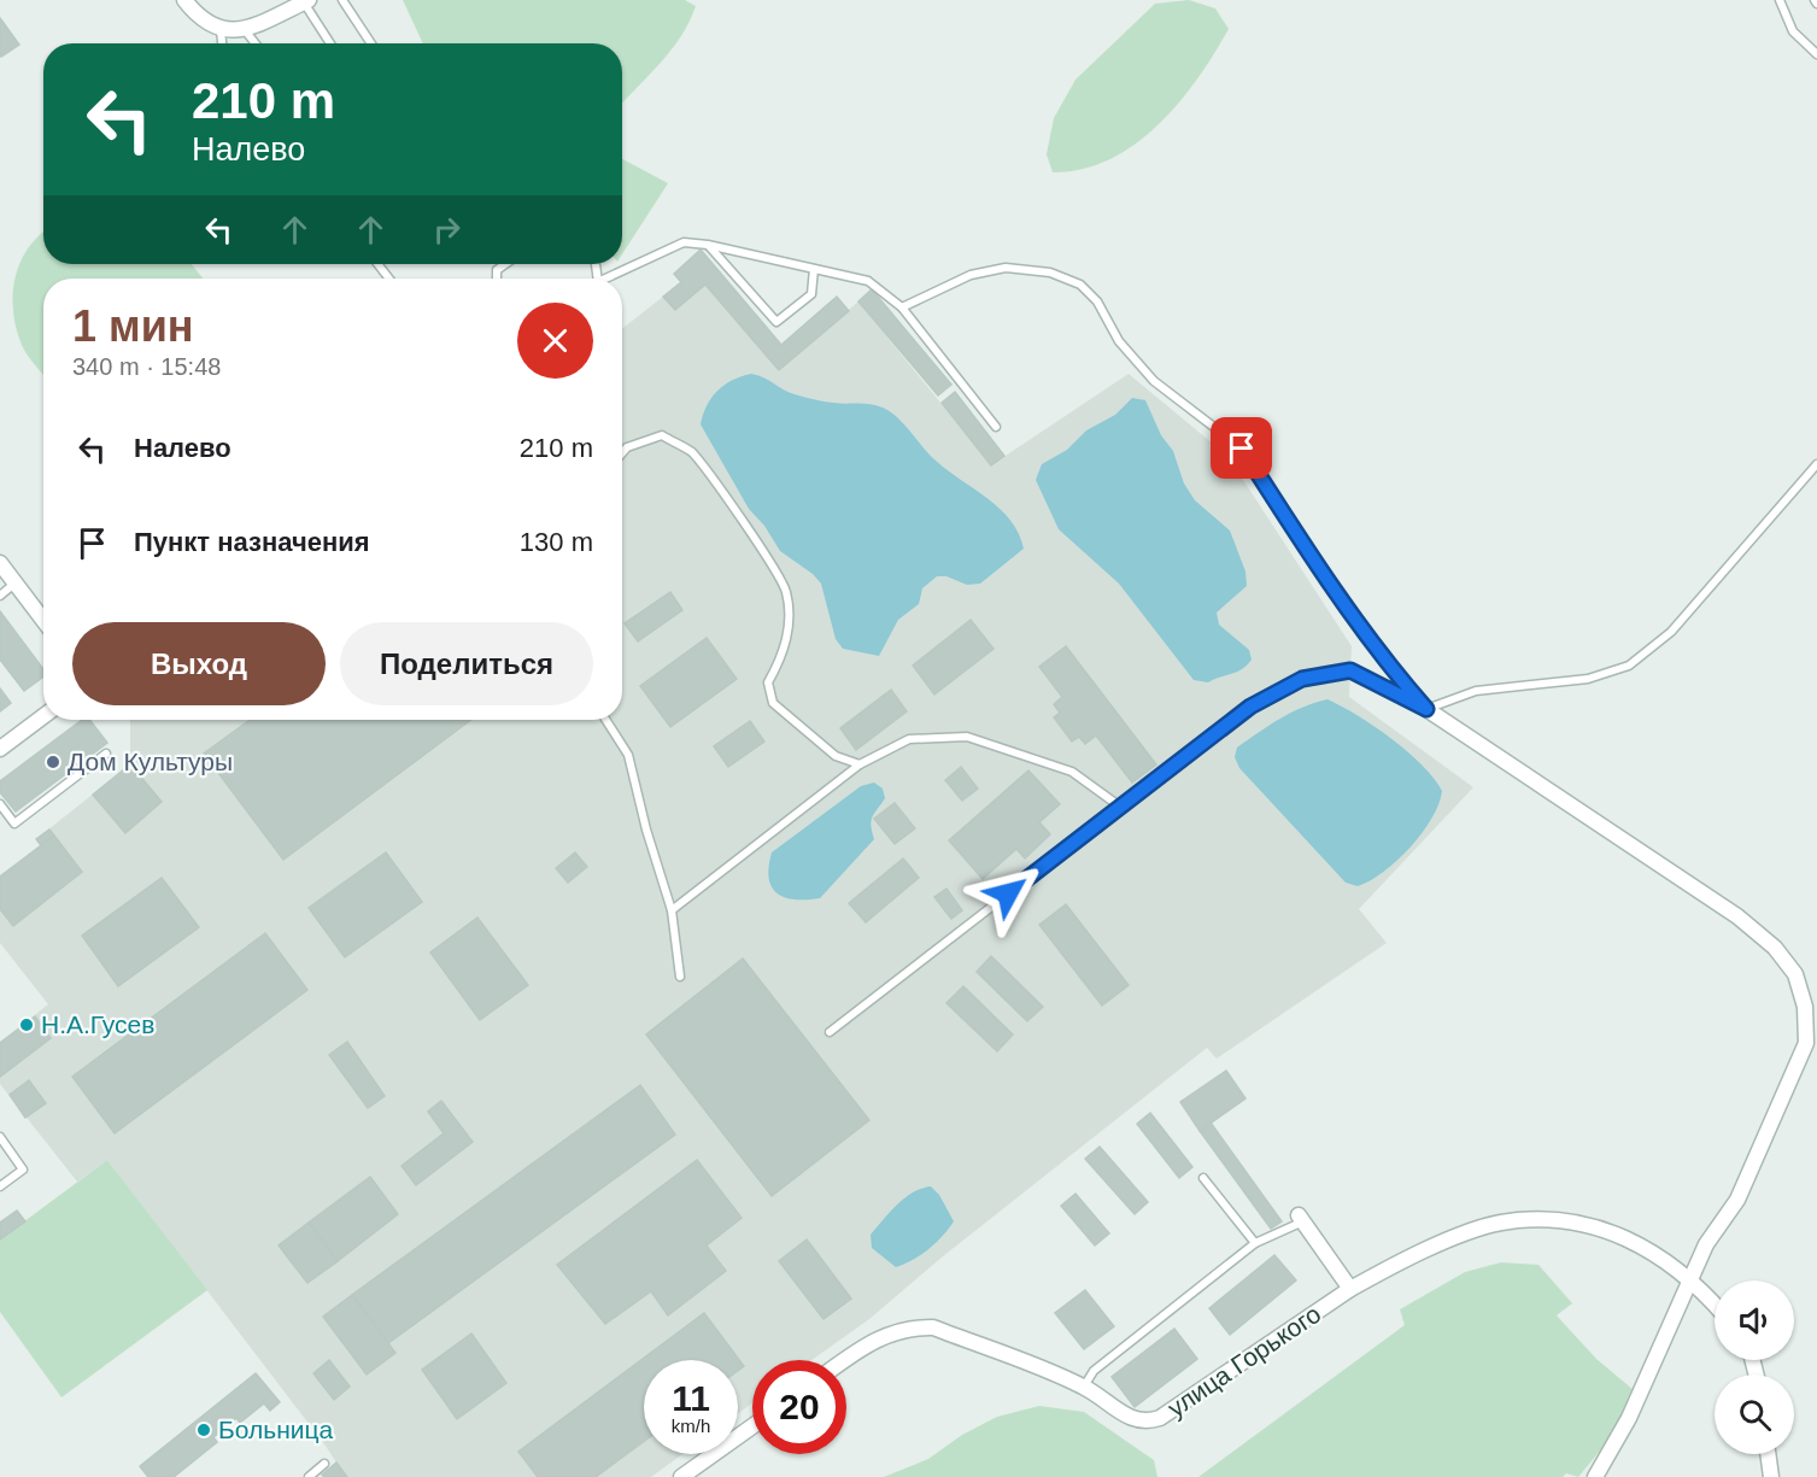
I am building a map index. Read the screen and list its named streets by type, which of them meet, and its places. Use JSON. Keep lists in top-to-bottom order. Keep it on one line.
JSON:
{"streets":{"street":["улица Горького"]},"places":["Дом Культуры","Н.А.Гусев","Больница"],"page":{"turn":["210 m","Налево"],"heading":["1 мин","340 m · 15:48"],"list":[{"name":"Налево","value":"210 m"},{"name":"Пункт назначения","value":"130 m"}],"buttons":["Выход","Поделиться"],"speed":"11 km/h","limit":"20"}}
